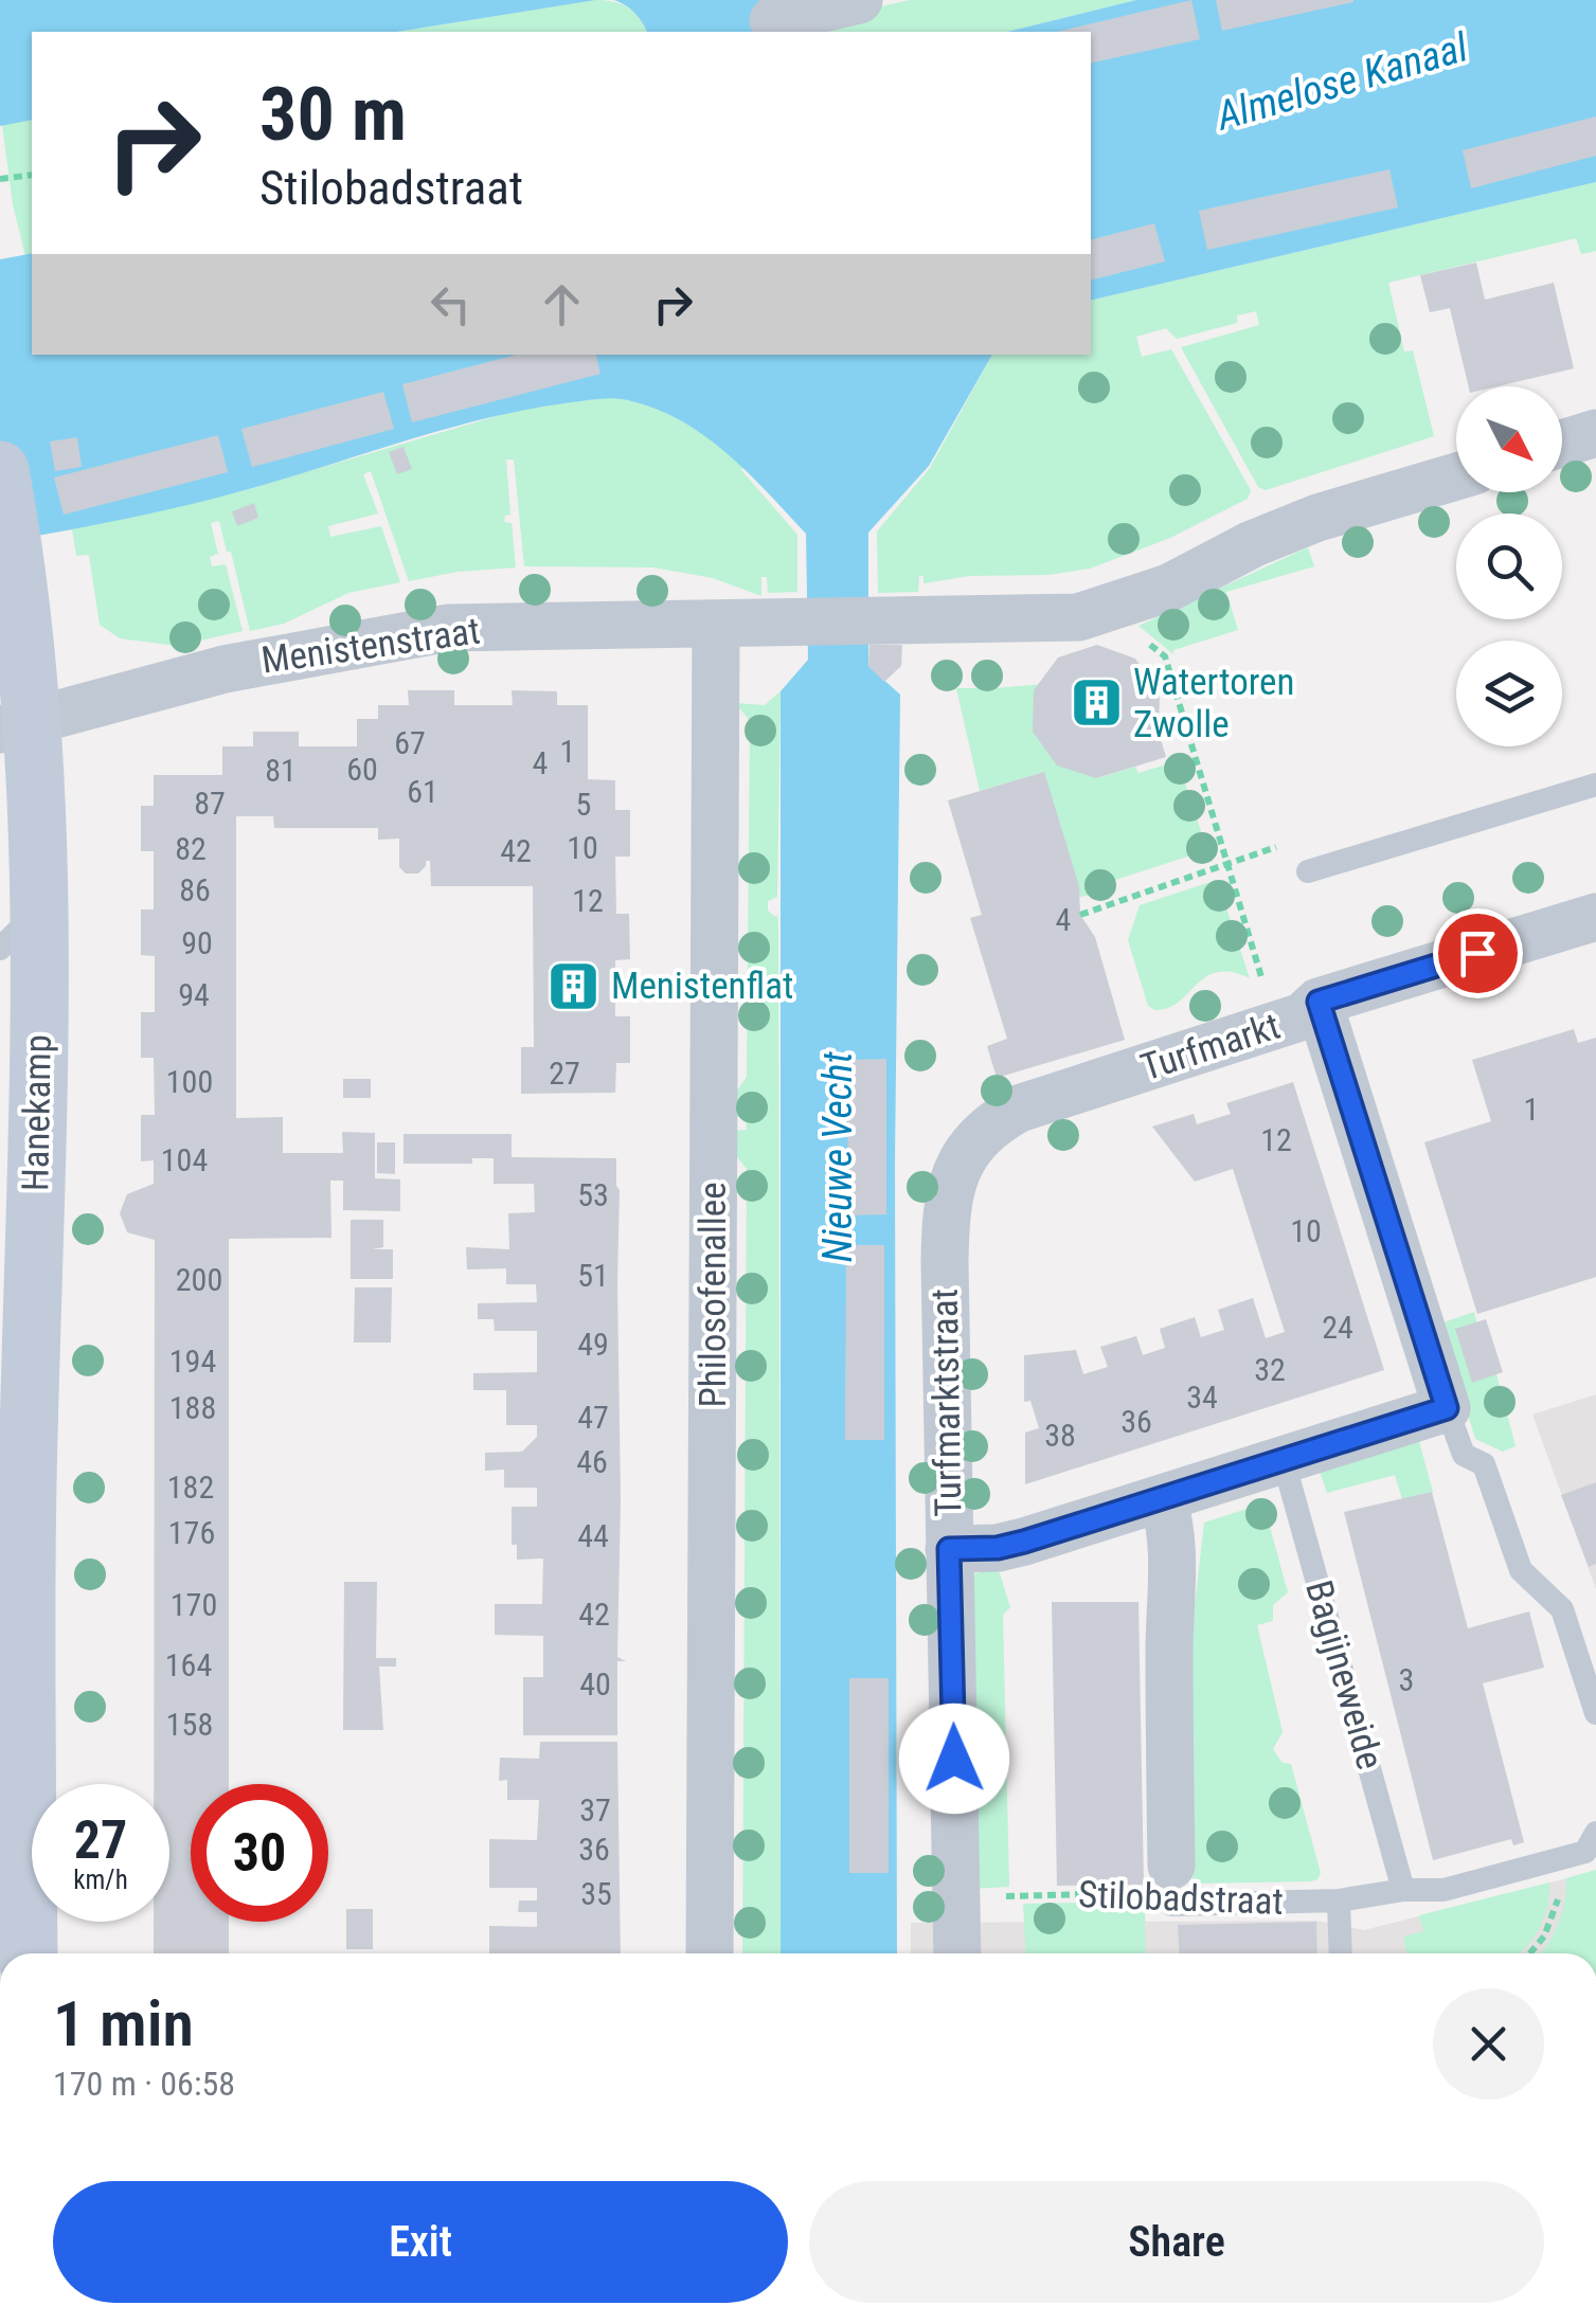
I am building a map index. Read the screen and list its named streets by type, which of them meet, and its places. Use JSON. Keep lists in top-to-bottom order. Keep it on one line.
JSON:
{"streets":{"main road":["Hanekamp"],"street":["Menistenstraat","Turfmarkt","Philosofenallee","Turfmarktstraat"],"lane":["Bagijneweide","Stilobadstraat"]},"crossings":[["Menistenstraat","Hanekamp"],["Menistenstraat","Philosofenallee"],["Turfmarkt","Turfmarktstraat"],["Turfmarktstraat","Stilobadstraat"],["Bagijneweide","Stilobadstraat"]],"water":["Almelose Kanaal","Nieuwe Vecht"],"places":{"building":["Watertoren Zwolle","Menistenflat"]},"house_numbers":["67","1","4","60","81","61","87","5","10","82","42","86","12","4","90","94","27","100","1","12","104","53","10","51","200","24","49","194","32","34","188","47","36","38","46","182","176","44","170","42","164","3","40","158","37","36","35"],"north":"bottom right","page":{"turn":["30 m","Stilobadstraat"],"speed":"27 km/h","limit":"30","heading":["1 min","170 m · 06:58"],"buttons":["Exit","Share"]}}
